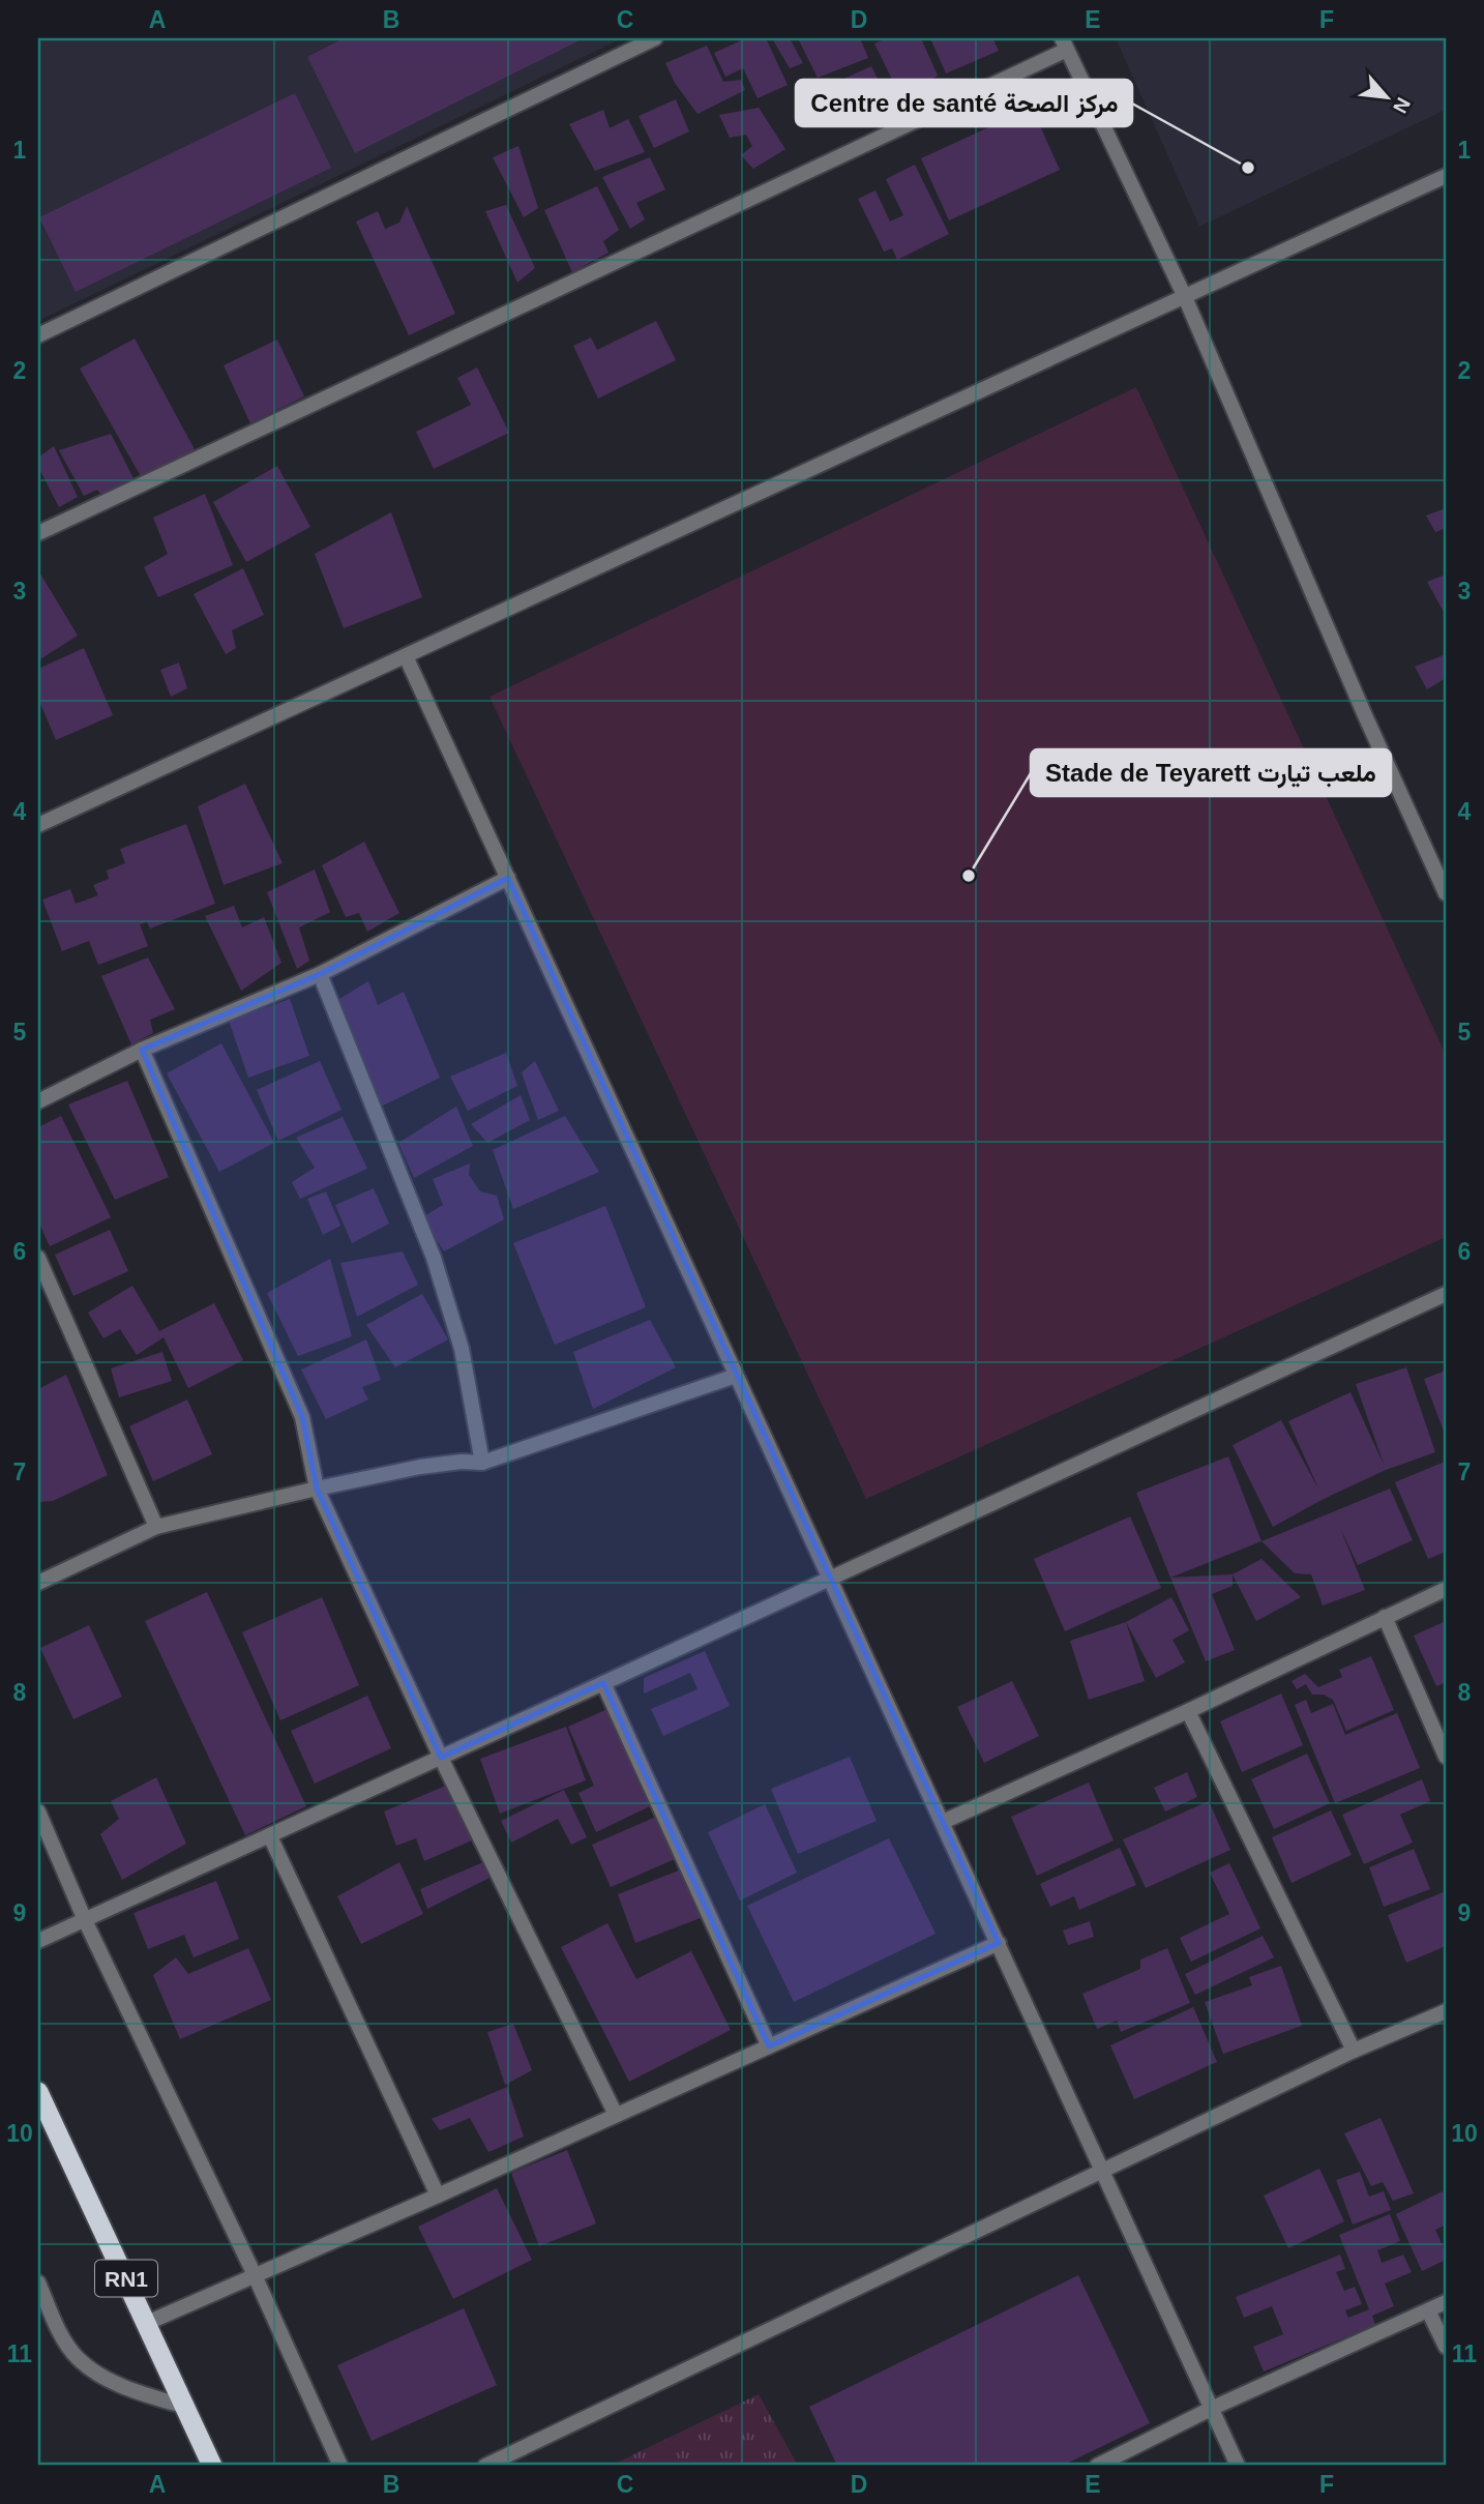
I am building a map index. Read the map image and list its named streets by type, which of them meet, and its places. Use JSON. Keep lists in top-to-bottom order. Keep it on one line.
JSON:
{"streets":{"highway":["RN1"]},"places":["Centre de santé مركز الصحة","Stade de Teyarett ملعب تيارت"],"north":"bottom right","grid":{"columns":["A","B","C","D","E","F"],"rows":["1","2","3","4","5","6","7","8","9","10","11"]}}
